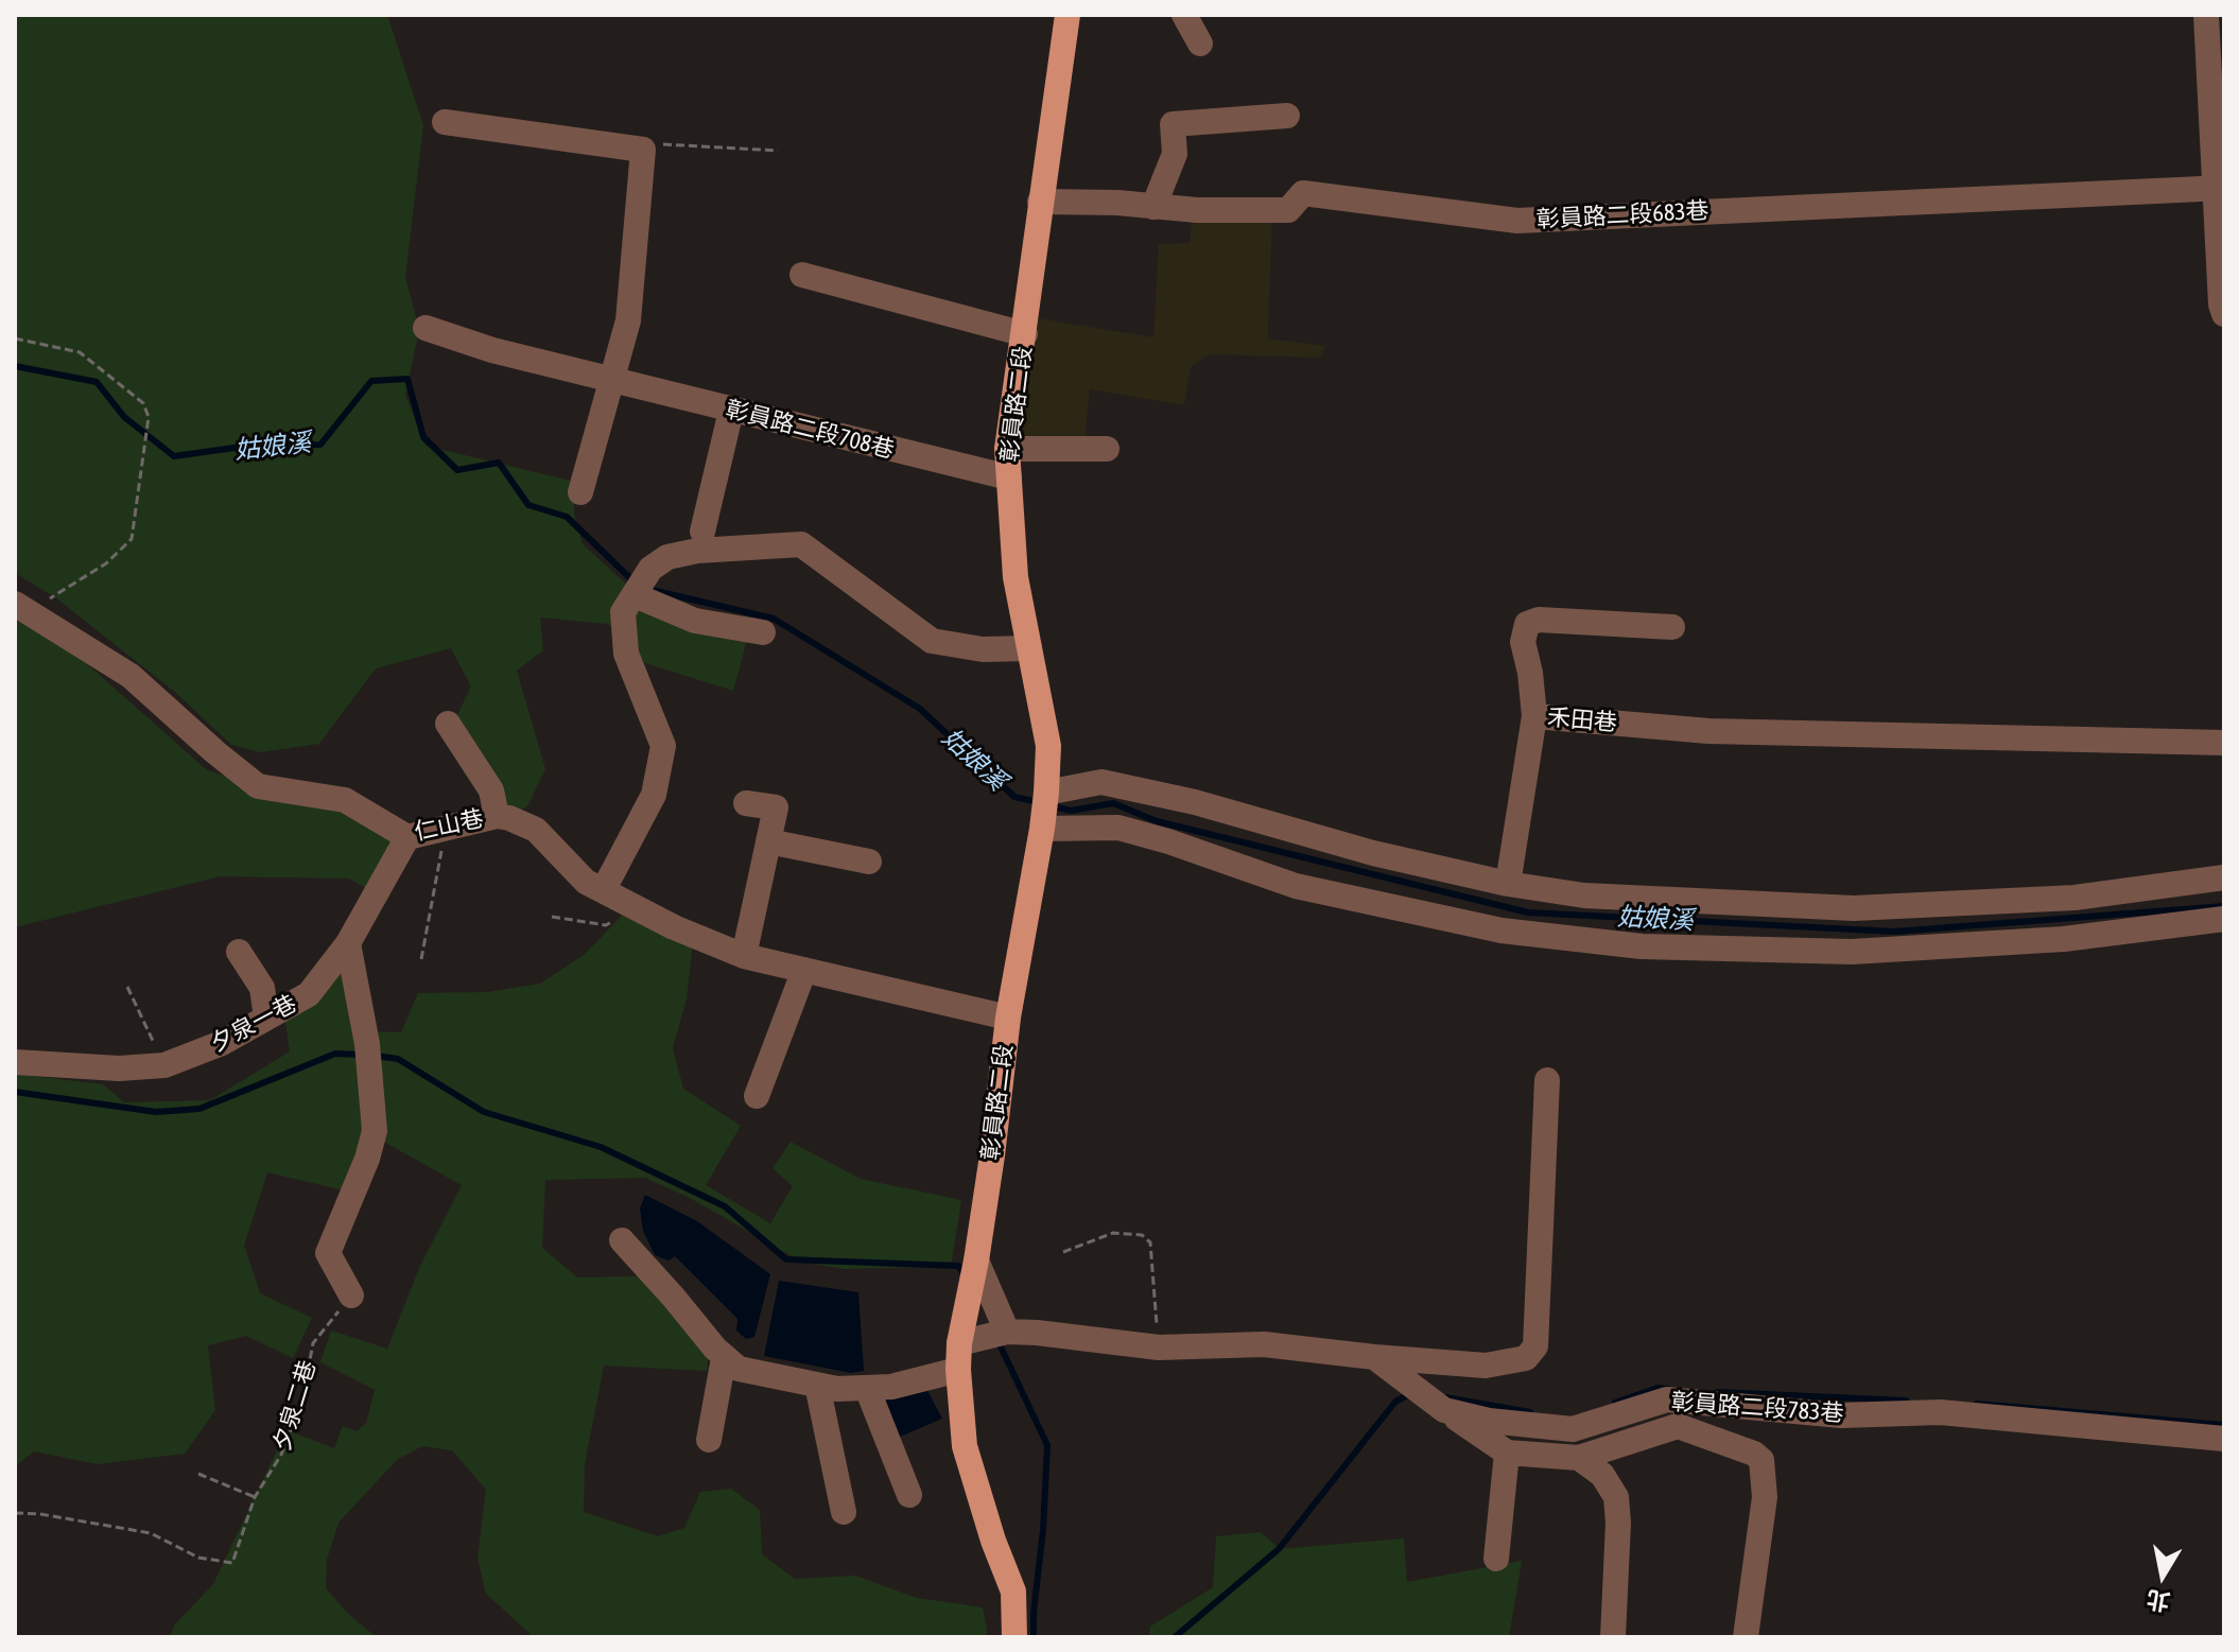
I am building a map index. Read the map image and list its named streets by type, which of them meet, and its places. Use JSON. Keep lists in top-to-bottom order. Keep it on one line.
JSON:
{"streets":{"main road":["彰員路二段"],"street":["彰員路二段683巷","彰員路二段708巷","禾田巷","仁山巷","夕泉一巷","彰員路二段783巷"],"path":["夕泉二巷"]},"crossings":[["彰員路二段683巷","彰員路二段"],["彰員路二段","彰員路二段708巷"],["彰員路二段","仁山巷"],["仁山巷","夕泉一巷"]],"water":["姑娘溪"],"north":"bottom"}
